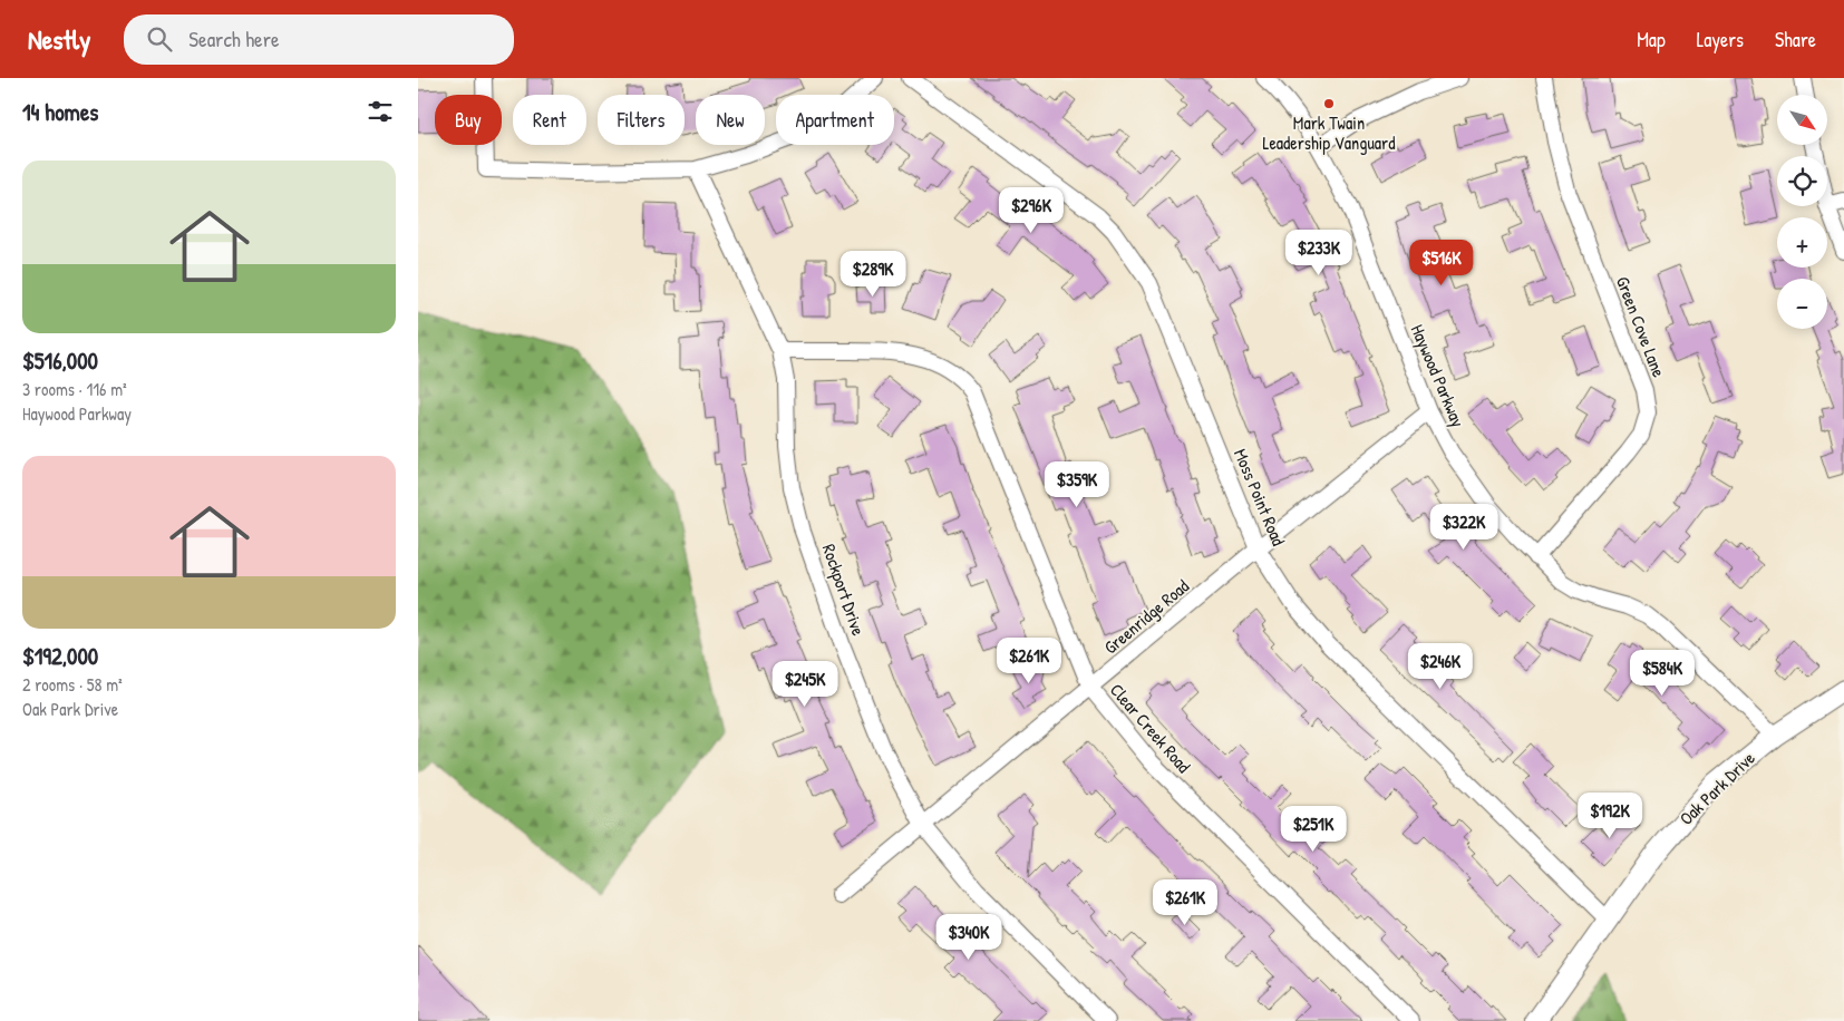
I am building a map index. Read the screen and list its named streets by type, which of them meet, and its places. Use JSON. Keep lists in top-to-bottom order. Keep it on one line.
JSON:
{"streets":{"street":["Green Cove Lane","Haywood Parkway","Moss Point Road","Rockport Drive","Greenridge Road","Clear Creek Road","Oak Park Drive"]},"crossings":[["Green Cove Lane","Haywood Parkway"],["Haywood Parkway","Greenridge Road"],["Haywood Parkway","Oak Park Drive"],["Moss Point Road","Greenridge Road"],["Moss Point Road","Oak Park Drive"],["Rockport Drive","Greenridge Road"],["Rockport Drive","Clear Creek Road"],["Greenridge Road","Clear Creek Road"]],"places":["Mark Twain Leadership Vanguard"],"north":"bottom right","page":{"header":"Nestly","search":"Search here","nav":["Map","Layers","Share"],"heading":"14 homes","map_buttons":["+","−"],"chip":["Buy","Rent","Filters","New","Apartment"],"list":[{"name":"$516,000","note":"3 rooms · 116 m² · Haywood Parkway"},{"name":"$192,000","note":"2 rooms · 58 m² · Oak Park Drive"}],"price":["$296K","$233K","$516K","$289K","$359K","$322K","$261K","$246K","$584K","$245K","$192K","$251K","$261K","$340K"]}}
